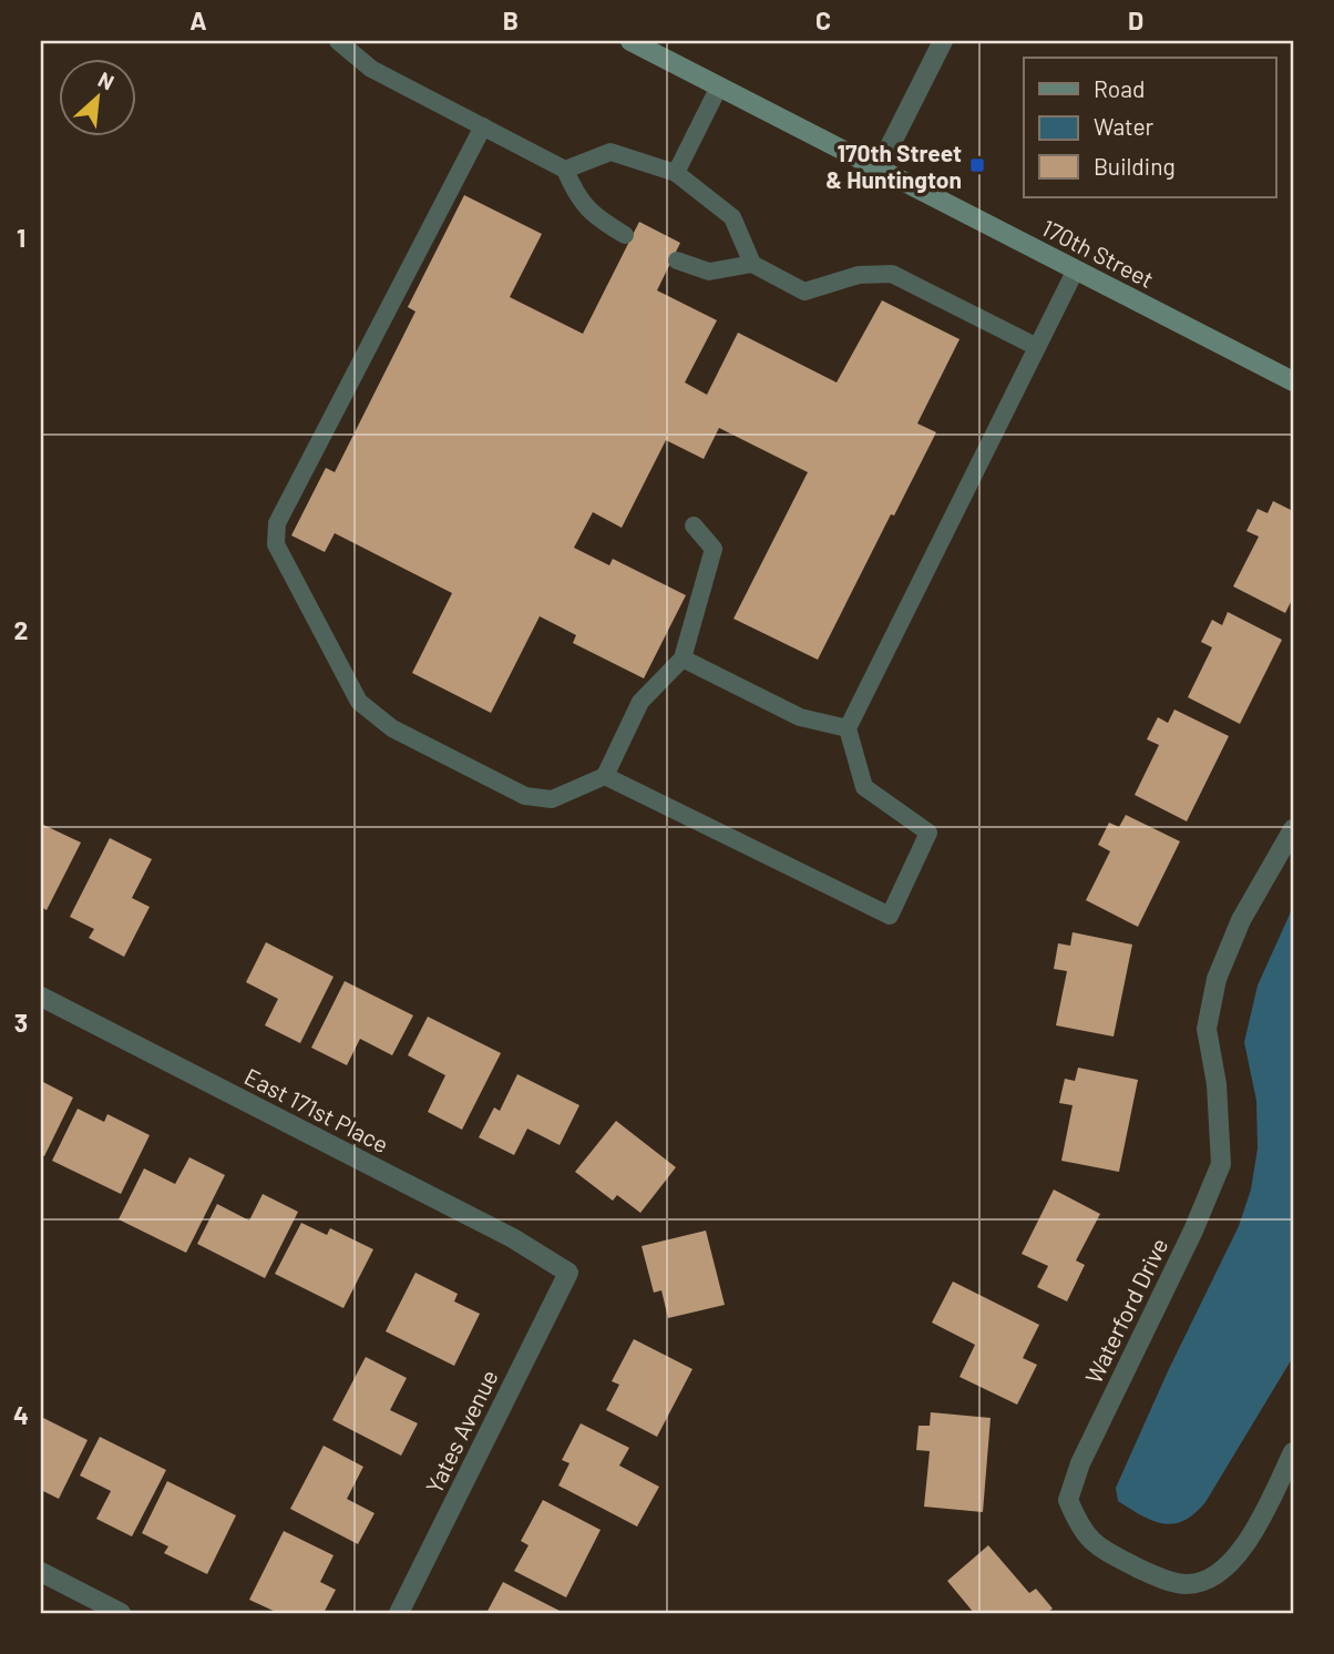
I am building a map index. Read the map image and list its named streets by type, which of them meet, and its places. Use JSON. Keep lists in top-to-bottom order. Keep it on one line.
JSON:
{"streets":{"street":["170th Street","East 171st Place","Waterford Drive","Yates Avenue"]},"crossings":[["East 171st Place","Yates Avenue"]],"places":{"transit":["170th Street & Huntington"]},"legend":["Road","Water","Building"],"north":"top right","grid":{"columns":["A","B","C","D"],"rows":["1","2","3","4"]}}
